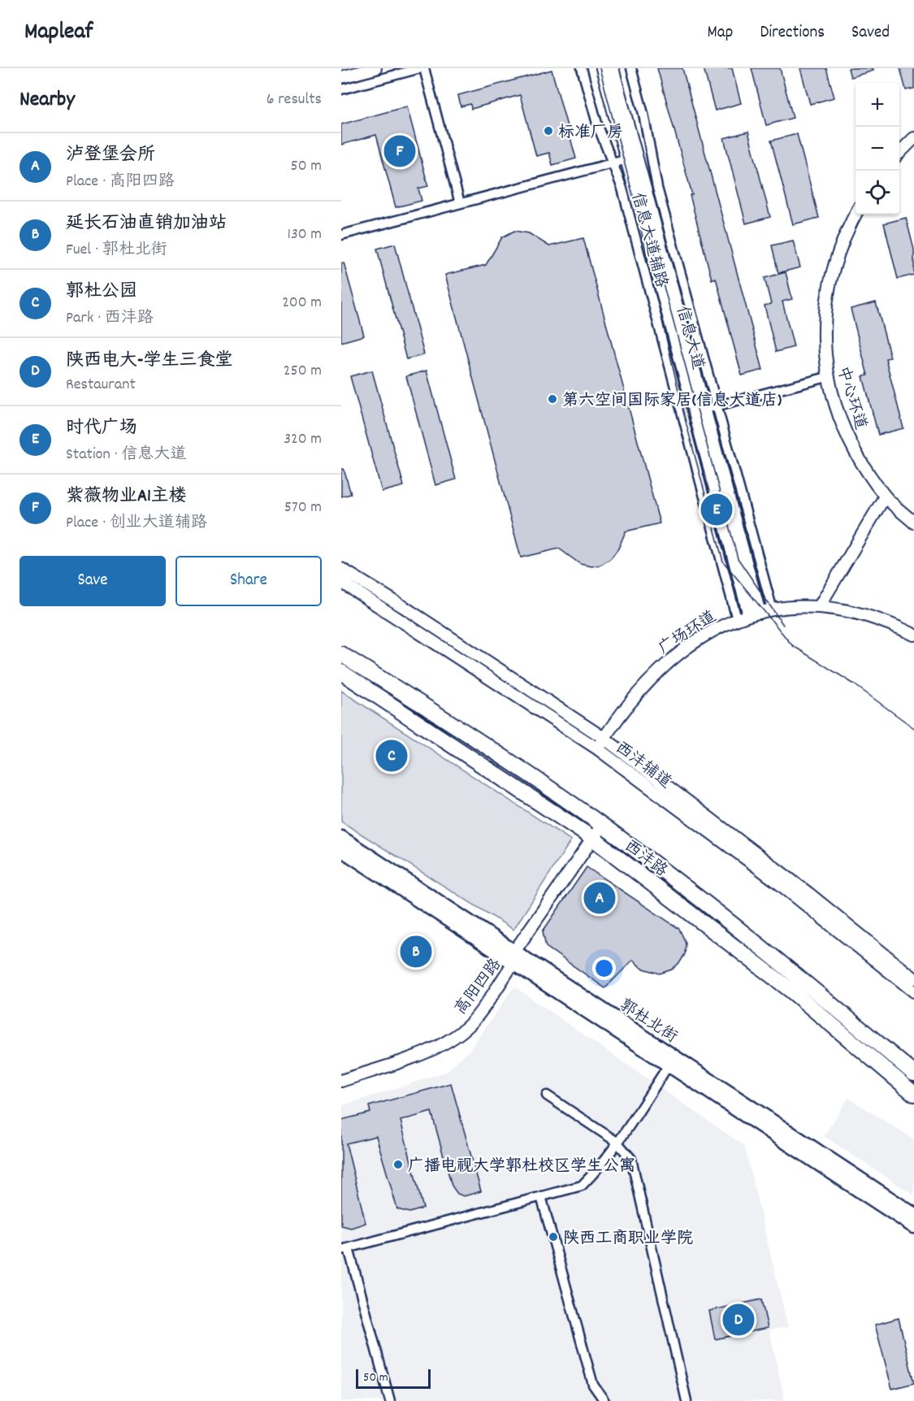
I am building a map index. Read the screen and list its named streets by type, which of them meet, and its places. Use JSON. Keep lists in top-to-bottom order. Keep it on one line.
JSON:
{"streets":{"highway":["西沣路"],"main road":["郭杜北街"],"street":["信息大道辅路","信息大道","中心环道","广场环道","西沣辅道","高阳四路"]},"crossings":[["信息大道辅路","广场环道"],["信息大道","广场环道"],["广场环道","西沣辅道"],["西沣路","高阳四路"],["高阳四路","郭杜北街"]],"places":["标准厂房","第六空间国际家居(信息大道店)","广播电视大学郭杜校区学生公寓","陕西工商职业学院"],"scale_bar":"50 m","page":{"header":"Mapleaf","nav":["Map","Directions","Saved"],"heading":["Nearby","6 results"],"map_buttons":["+","−"],"list":[{"mark":"A","name":"泸登堡会所","note":"Place · 高阳四路","value":"50 m"},{"mark":"B","name":"延长石油直销加油站","note":"Fuel · 郭杜北街","value":"130 m"},{"mark":"C","name":"郭杜公园","note":"Park · 西沣路","value":"200 m"},{"mark":"D","name":"陕西电大-学生三食堂","note":"Restaurant","value":"250 m"},{"mark":"E","name":"时代广场","note":"Station · 信息大道","value":"320 m"},{"mark":"F","name":"紫薇物业A1主楼","note":"Place · 创业大道辅路","value":"570 m"}],"pins":["F","E","C","A","B","D"],"buttons":["Save","Share"],"scale":"50 m"}}
